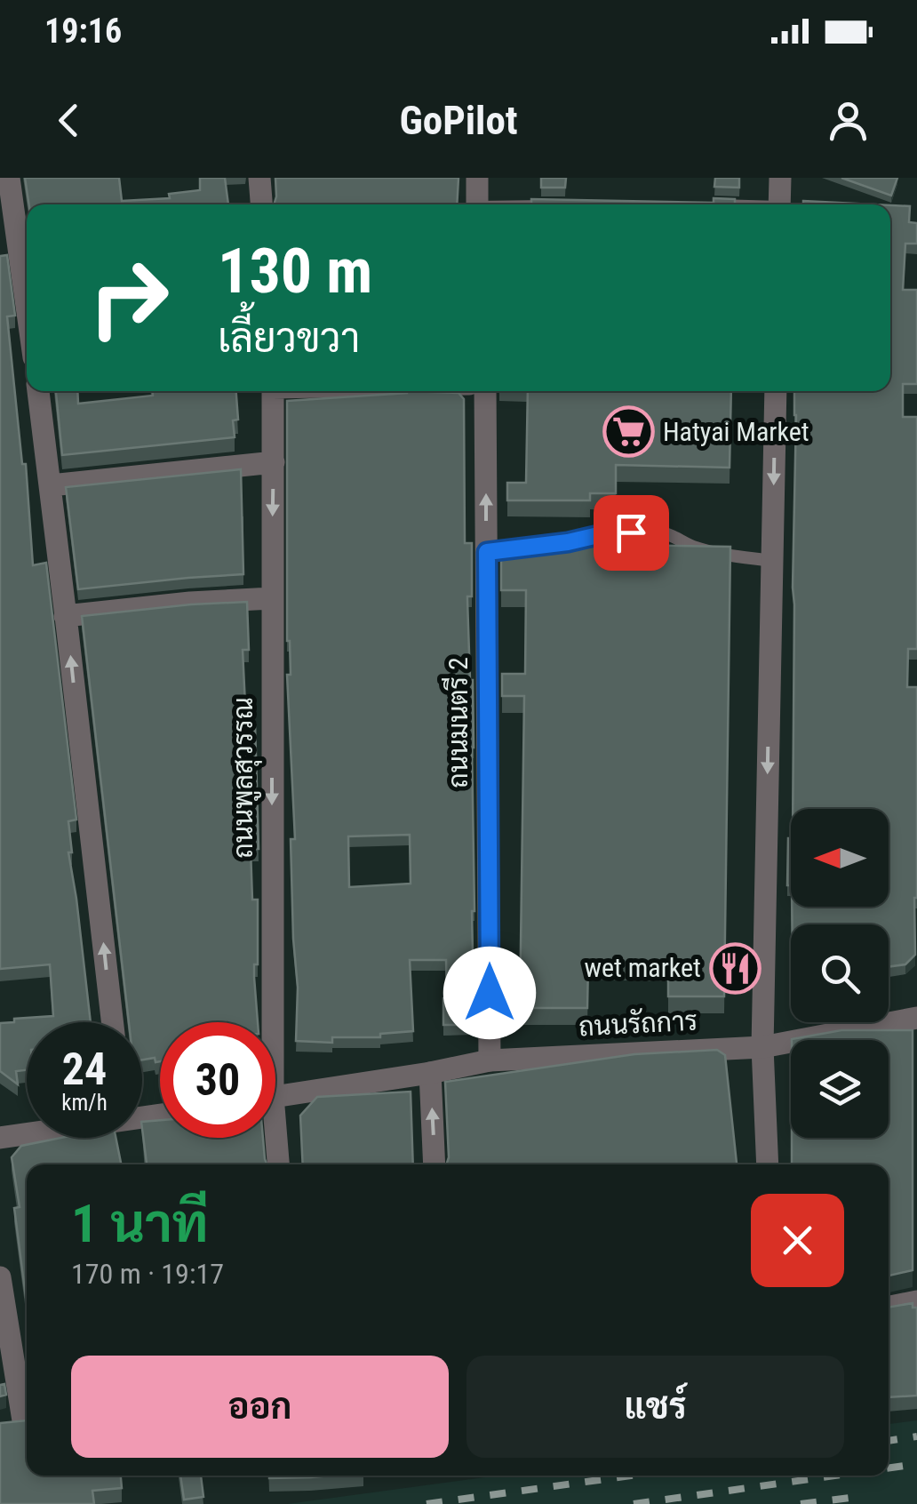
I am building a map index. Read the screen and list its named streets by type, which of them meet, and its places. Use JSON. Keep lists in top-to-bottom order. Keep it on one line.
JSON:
{"streets":{"street":["ถนนมนตรี 2","ถนนพูลสุวรรณ","ถนนรัถการ"]},"crossings":[["ถนนมนตรี 2","ถนนรัถการ"]],"one_way":["ถนนมนตรี 2"],"places":{"supermarket":["Hatyai Market"],"restaurant":["wet market"]},"north":"left","page":{"status":"19:16","header":"GoPilot","turn":["130 m","เลี้ยวขวา"],"speed":"24 km/h","limit":"30","heading":["1 นาที","170 m · 19:17"],"buttons":["ออก","แชร์"]}}
